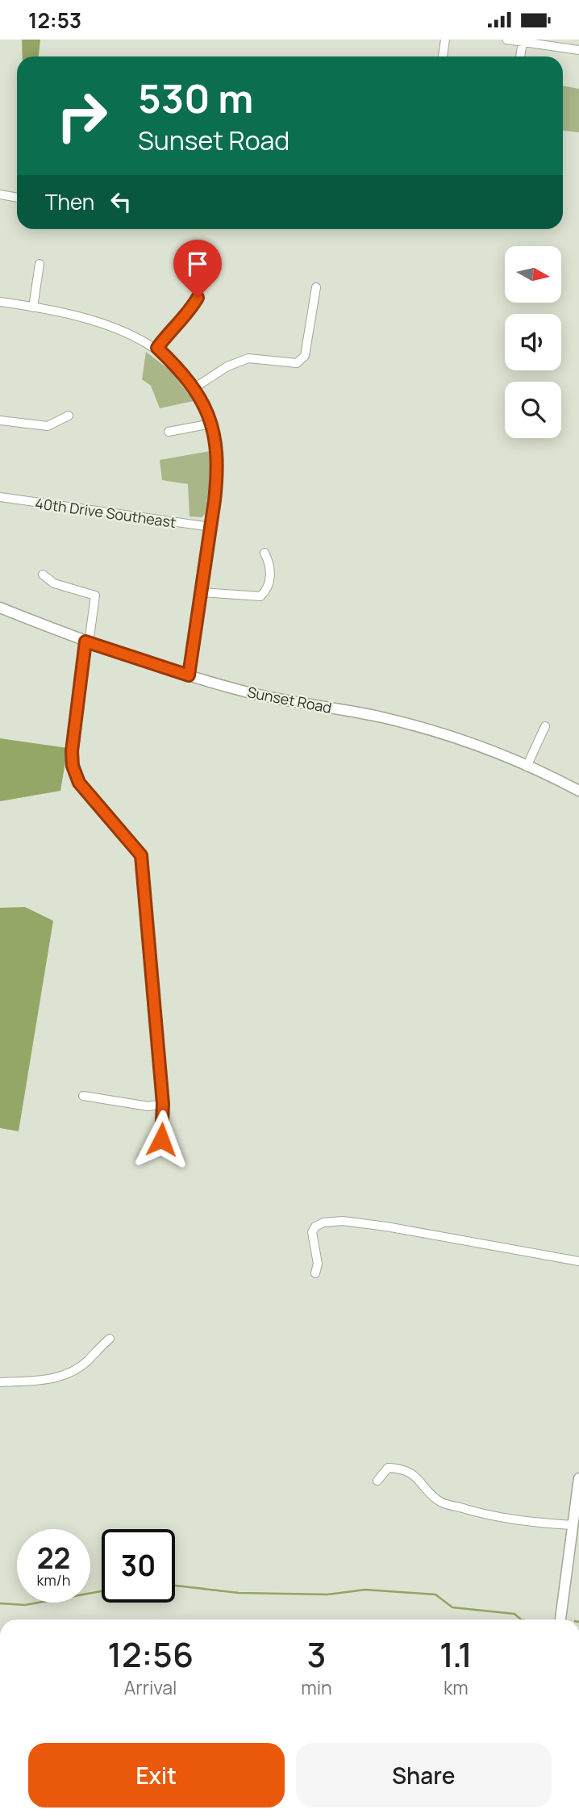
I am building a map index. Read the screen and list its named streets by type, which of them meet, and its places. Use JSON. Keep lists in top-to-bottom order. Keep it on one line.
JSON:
{"streets":{"street":["40th Drive Southeast","Sunset Road"]},"north":"right","page":{"status":"12:53","turn":["530 m","Sunset Road"],"then":"Then","speed":"22 km/h","limit":"30","eta":["12:56","Arrival","3","min","1.1","km"],"buttons":["Exit","Share"]}}
